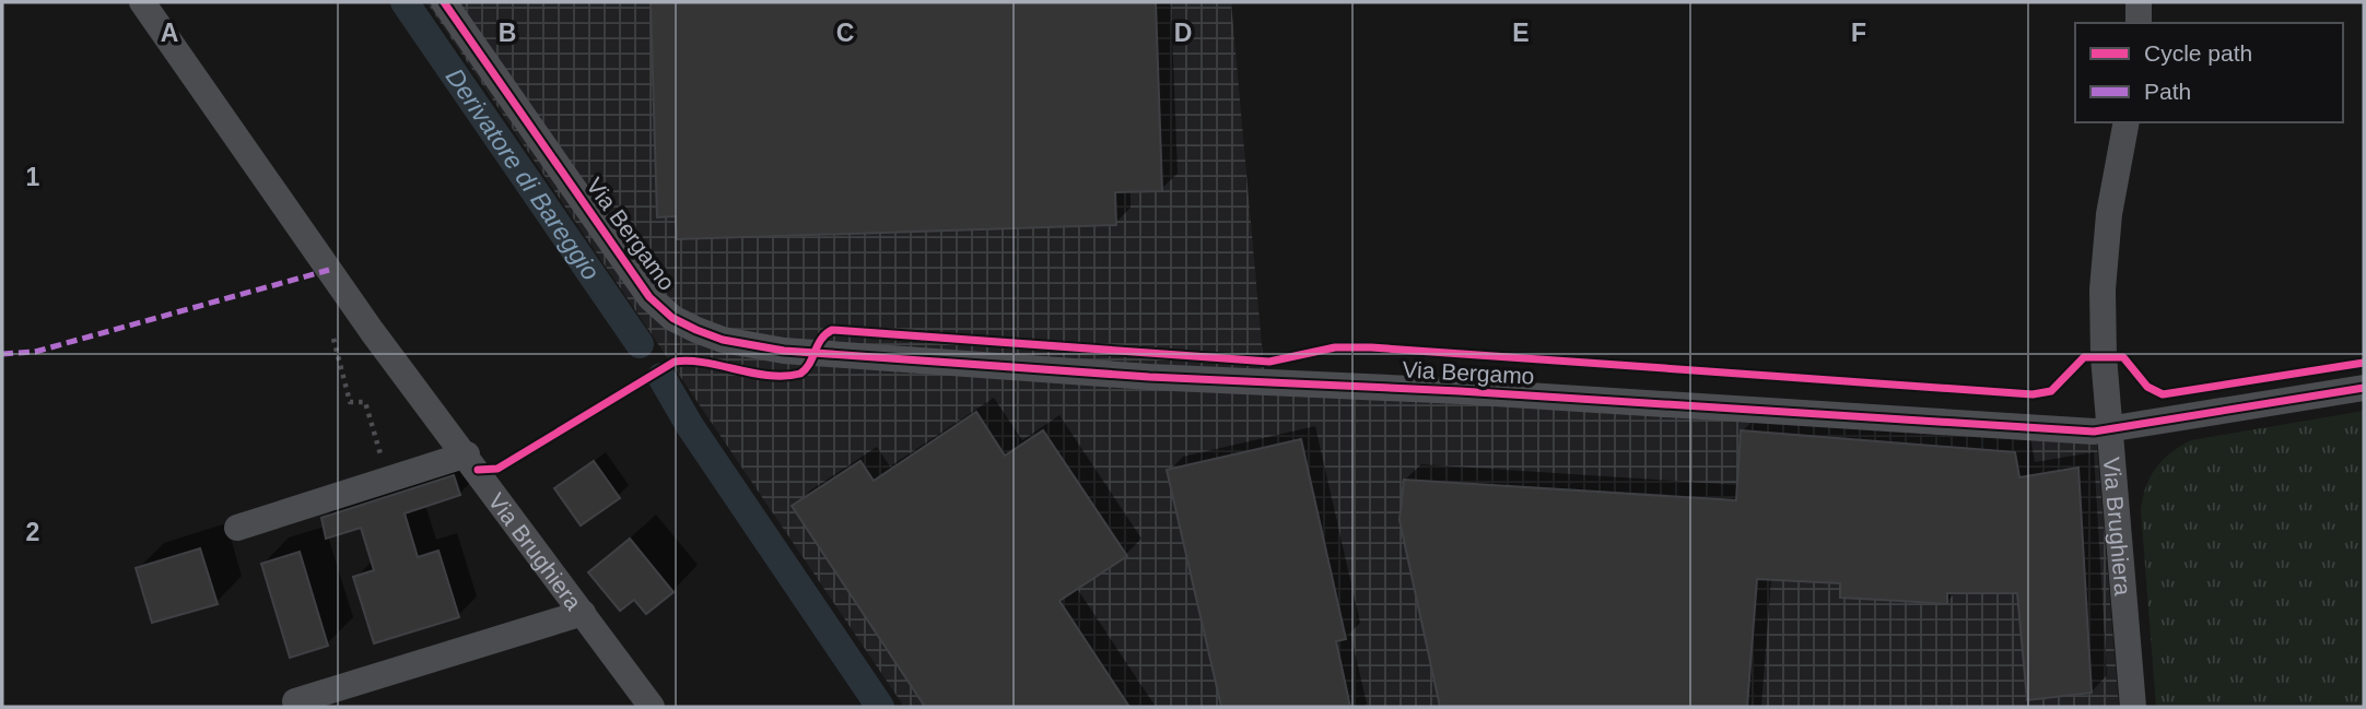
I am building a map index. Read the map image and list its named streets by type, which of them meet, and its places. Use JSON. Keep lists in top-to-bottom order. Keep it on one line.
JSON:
{"streets":{"street":["Via Bergamo","Via Brughiera"]},"crossings":[["Via Bergamo","Via Brughiera"]],"water":["Derivatore di Bareggio"],"legend":["Cycle path","Path"],"grid":{"columns":["A","B","C","D","E","F"],"rows":["1","2"]}}
